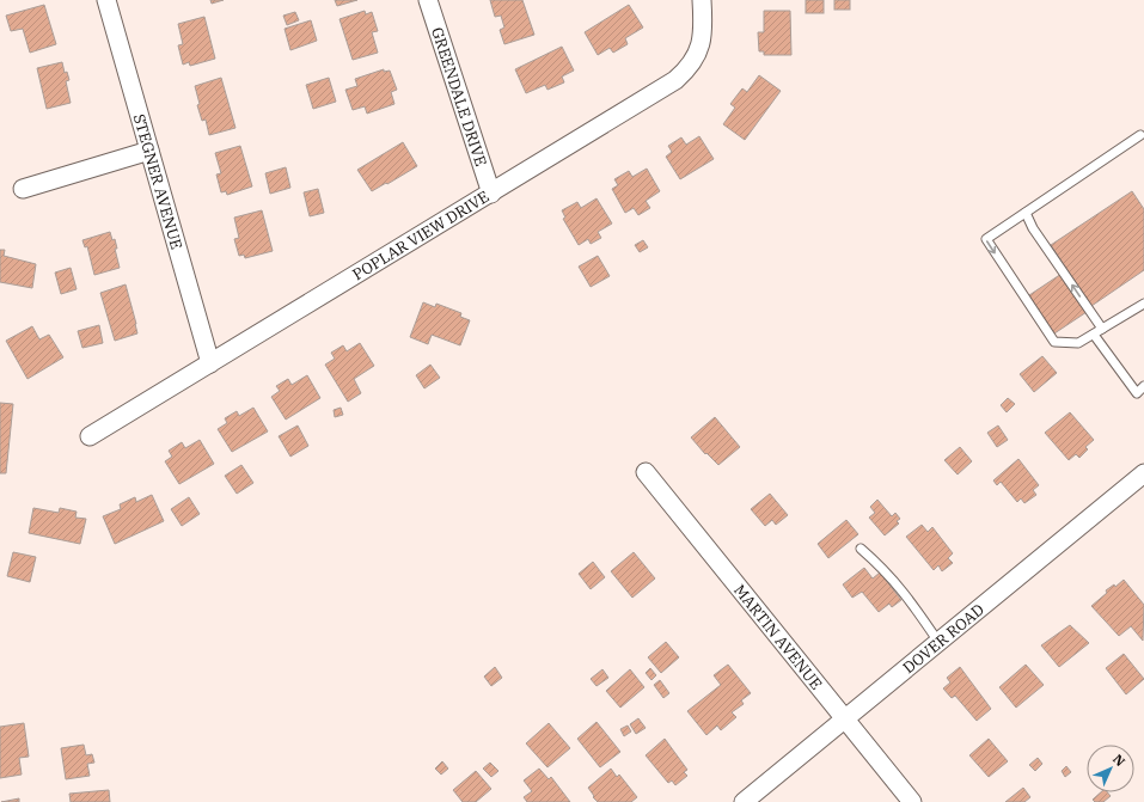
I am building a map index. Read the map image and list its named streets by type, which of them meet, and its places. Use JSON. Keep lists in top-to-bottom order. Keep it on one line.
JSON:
{"streets":{"street":["GREENDALE DRIVE","STEGNER AVENUE","POPLAR VIEW DRIVE","MARTIN AVENUE","DOVER ROAD"]},"crossings":[["GREENDALE DRIVE","POPLAR VIEW DRIVE"],["STEGNER AVENUE","POPLAR VIEW DRIVE"],["MARTIN AVENUE","DOVER ROAD"]],"north":"top right"}
